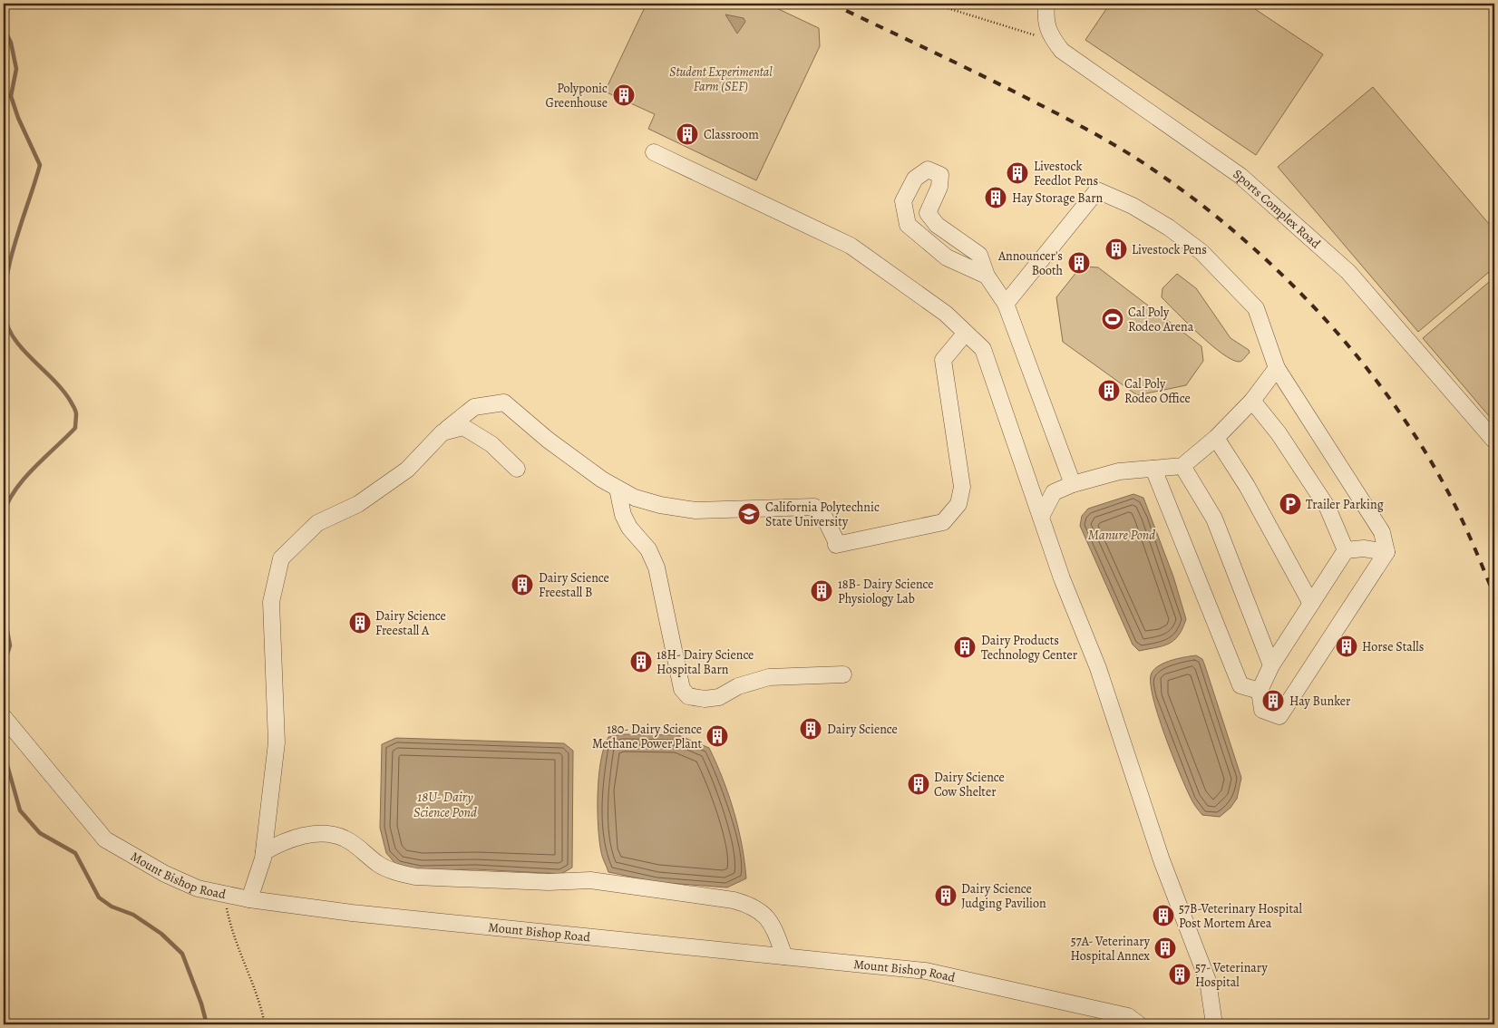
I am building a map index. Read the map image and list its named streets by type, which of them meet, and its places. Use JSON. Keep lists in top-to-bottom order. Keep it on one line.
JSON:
{"streets":{"street":["Sports Complex Road","Mount Bishop Road"]},"water":["Manure Pond","18U- Dairy Science Pond"],"parks":["Student Experimental Farm (SEF)"],"places":{"building":["Polyponic Greenhouse","Classroom","Livestock Feedlot Pens","Hay Storage Barn","Livestock Pens","Announcer's Booth","Cal Poly Rodeo Office","Dairy Science Freestall B","18B- Dairy Science Physiology Lab","Dairy Science Freestall A","Horse Stalls","Dairy Products Technology Center","18H- Dairy Science Hospital Barn","Hay Bunker","Dairy Science","180- Dairy Science Methane Power Plant","Dairy Science Cow Shelter","Dairy Science Judging Pavilion","57B-Veterinary Hospital Post Mortem Area","57A- Veterinary Hospital Annex","57- Veterinary Hospital"],"sports":["Cal Poly Rodeo Arena"],"parking":["Trailer Parking"],"school or university":["California Polytechnic State University"]}}
